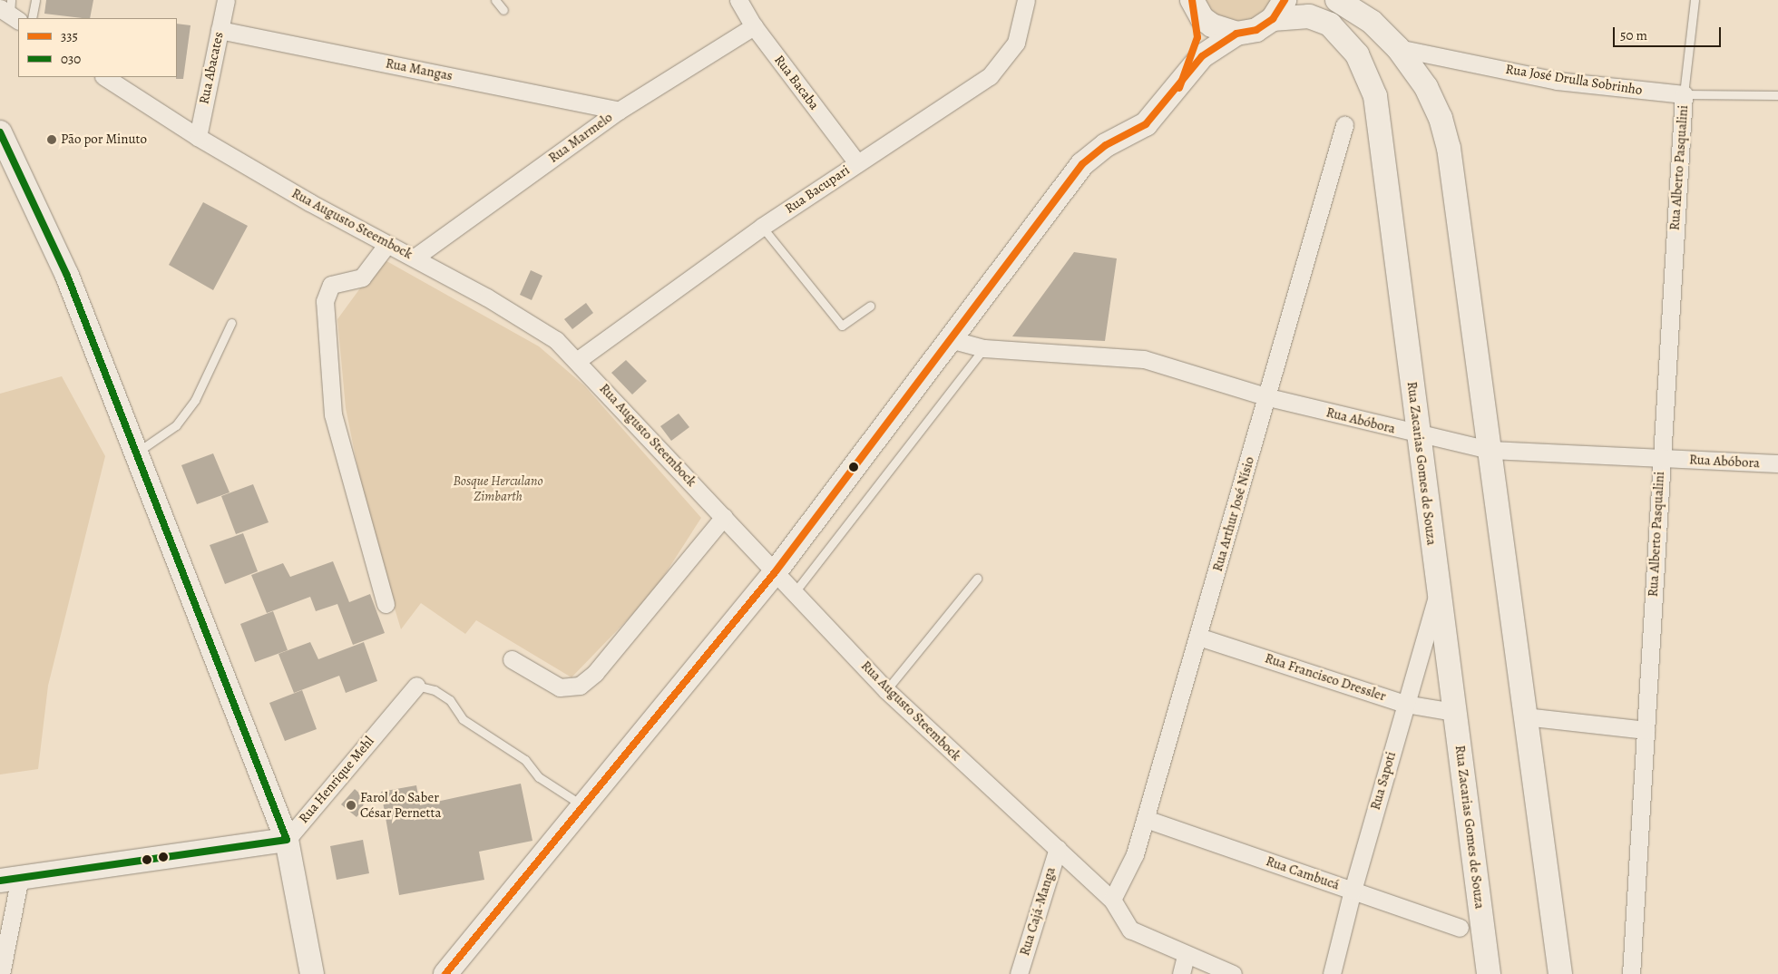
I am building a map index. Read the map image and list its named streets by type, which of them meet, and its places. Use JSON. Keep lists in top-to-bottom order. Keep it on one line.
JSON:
{"streets":{"main road":["Rua Zacarias Gomes de Souza"],"street":["Rua Abacates","Rua Mangas","Rua José Drulla Sobrinho","Rua Bacaba","Rua Marmelo","Rua Alberto Pasqualini","Rua Bacupari","Rua Augusto Steembock","Rua Abóbora","Rua Arthur José Nísio","Rua Francisco Dressler","Rua Henrique Mehl","Rua Sapoti","Rua Cambucá","Rua Cajá-Manga"]},"crossings":[["Rua Abacates","Rua Mangas"],["Rua Abacates","Rua Augusto Steembock"],["Rua Mangas","Rua Marmelo"],["Rua José Drulla Sobrinho","Rua Alberto Pasqualini"],["Rua Bacaba","Rua Marmelo"],["Rua Bacaba","Rua Bacupari"],["Rua Marmelo","Rua Augusto Steembock"],["Rua Alberto Pasqualini","Rua Abóbora"],["Rua Bacupari","Rua Augusto Steembock"],["Rua Augusto Steembock","Rua Arthur José Nísio"],["Rua Augusto Steembock","Rua Cajá-Manga"],["Rua Abóbora","Rua Zacarias Gomes de Souza"],["Rua Abóbora","Rua Arthur José Nísio"],["Rua Zacarias Gomes de Souza","Rua Francisco Dressler"],["Rua Zacarias Gomes de Souza","Rua Sapoti"],["Rua Arthur José Nísio","Rua Francisco Dressler"],["Rua Arthur José Nísio","Rua Cambucá"],["Rua Francisco Dressler","Rua Sapoti"],["Rua Sapoti","Rua Cambucá"]],"parks":["Bosque Herculano Zimbarth"],"places":["Pão por Minuto","Farol do Saber César Pernetta"],"lines":["transit line 335","transit line 030"],"legend":["335","030"],"scale_bar":"50 m"}
